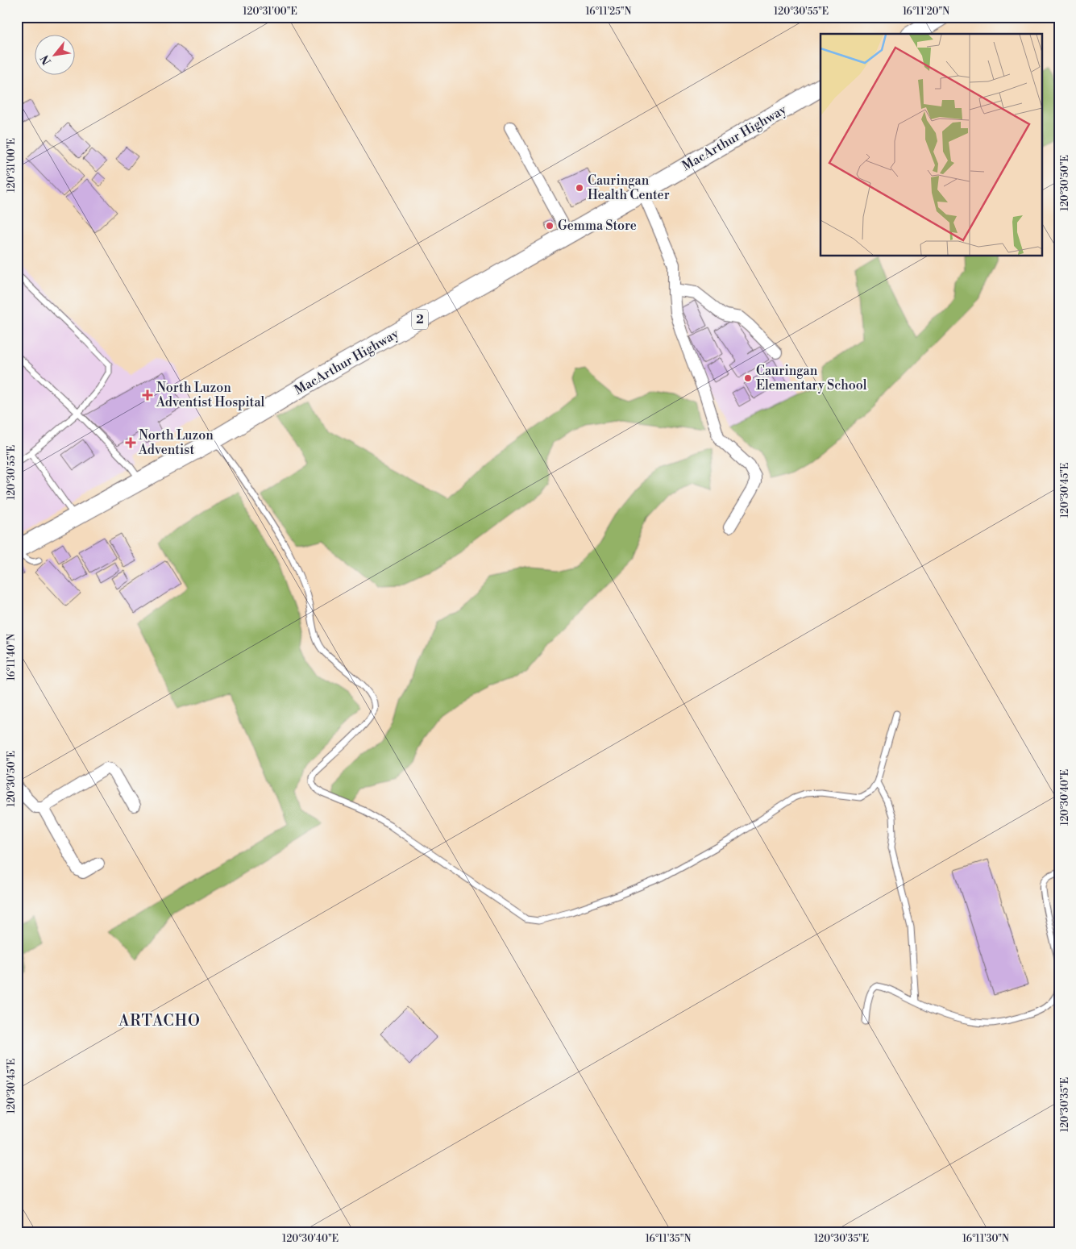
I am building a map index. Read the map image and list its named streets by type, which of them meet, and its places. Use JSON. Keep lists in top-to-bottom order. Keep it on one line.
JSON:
{"streets":{"highway":["MacArthur Highway","2"]},"districts":["ARTACHO"],"places":{"other":["Cauringan Health Center","Gemma Store","Cauringan Elementary School"],"health":["North Luzon Adventist Hospital","North Luzon Adventist"]},"north":"bottom left","coordinates":["120°31'00\"E","16°11'25\"N","120°30'55\"E","16°11'20\"N","120°30'50\"E","120°30'45\"E","16°11'40\"N","120°30'40\"E","120°30'35\"E","16°11'35\"N","16°11'30\"N"]}
